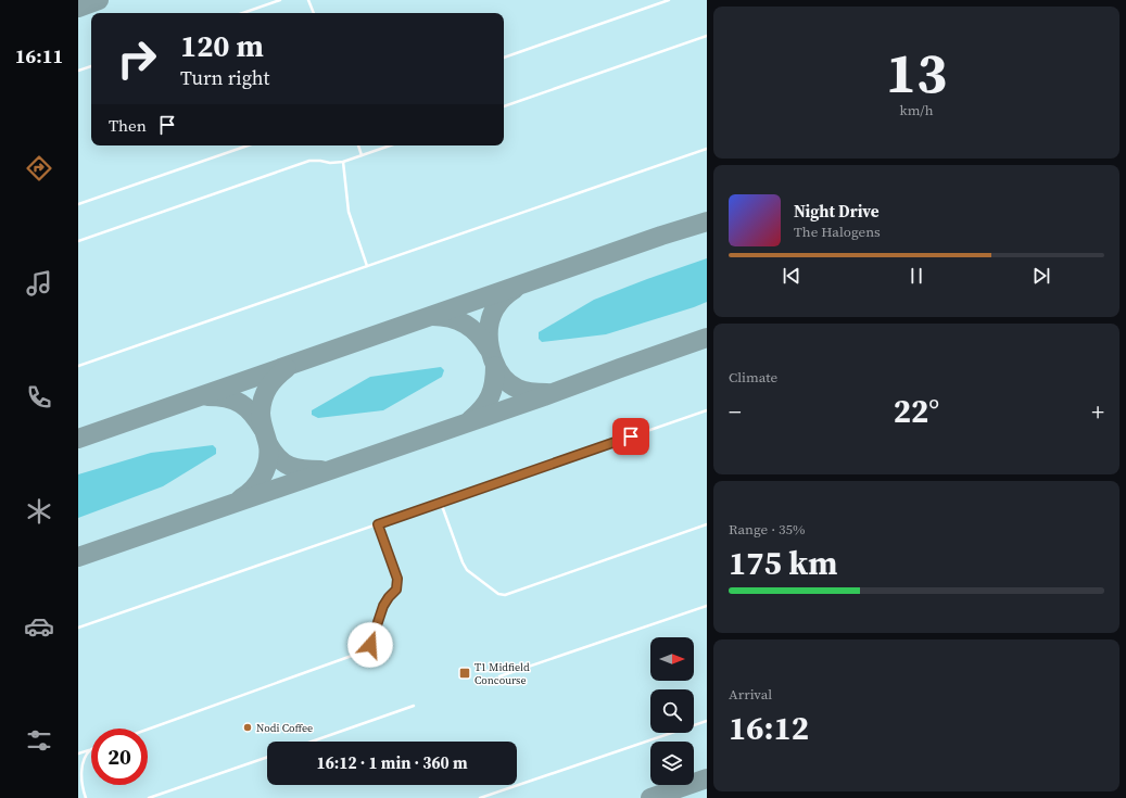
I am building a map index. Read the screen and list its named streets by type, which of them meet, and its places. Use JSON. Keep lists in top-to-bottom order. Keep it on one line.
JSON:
{"places":{"transit":["T1 Midfield Concourse"],"other":["Nodi Coffee"]},"north":"right","page":{"tabs":"16:11","tile":[["13","km/h"],"Climate",["Range · 35%","175 km"],["Arrival","16:12"]],"turn":["120 m","Turn right"],"then":"Then","song":["Night Drive","The Halogens"],"heat":["−","22°","+"],"limit":"20","trip":"16:12 · 1 min · 360 m"}}
